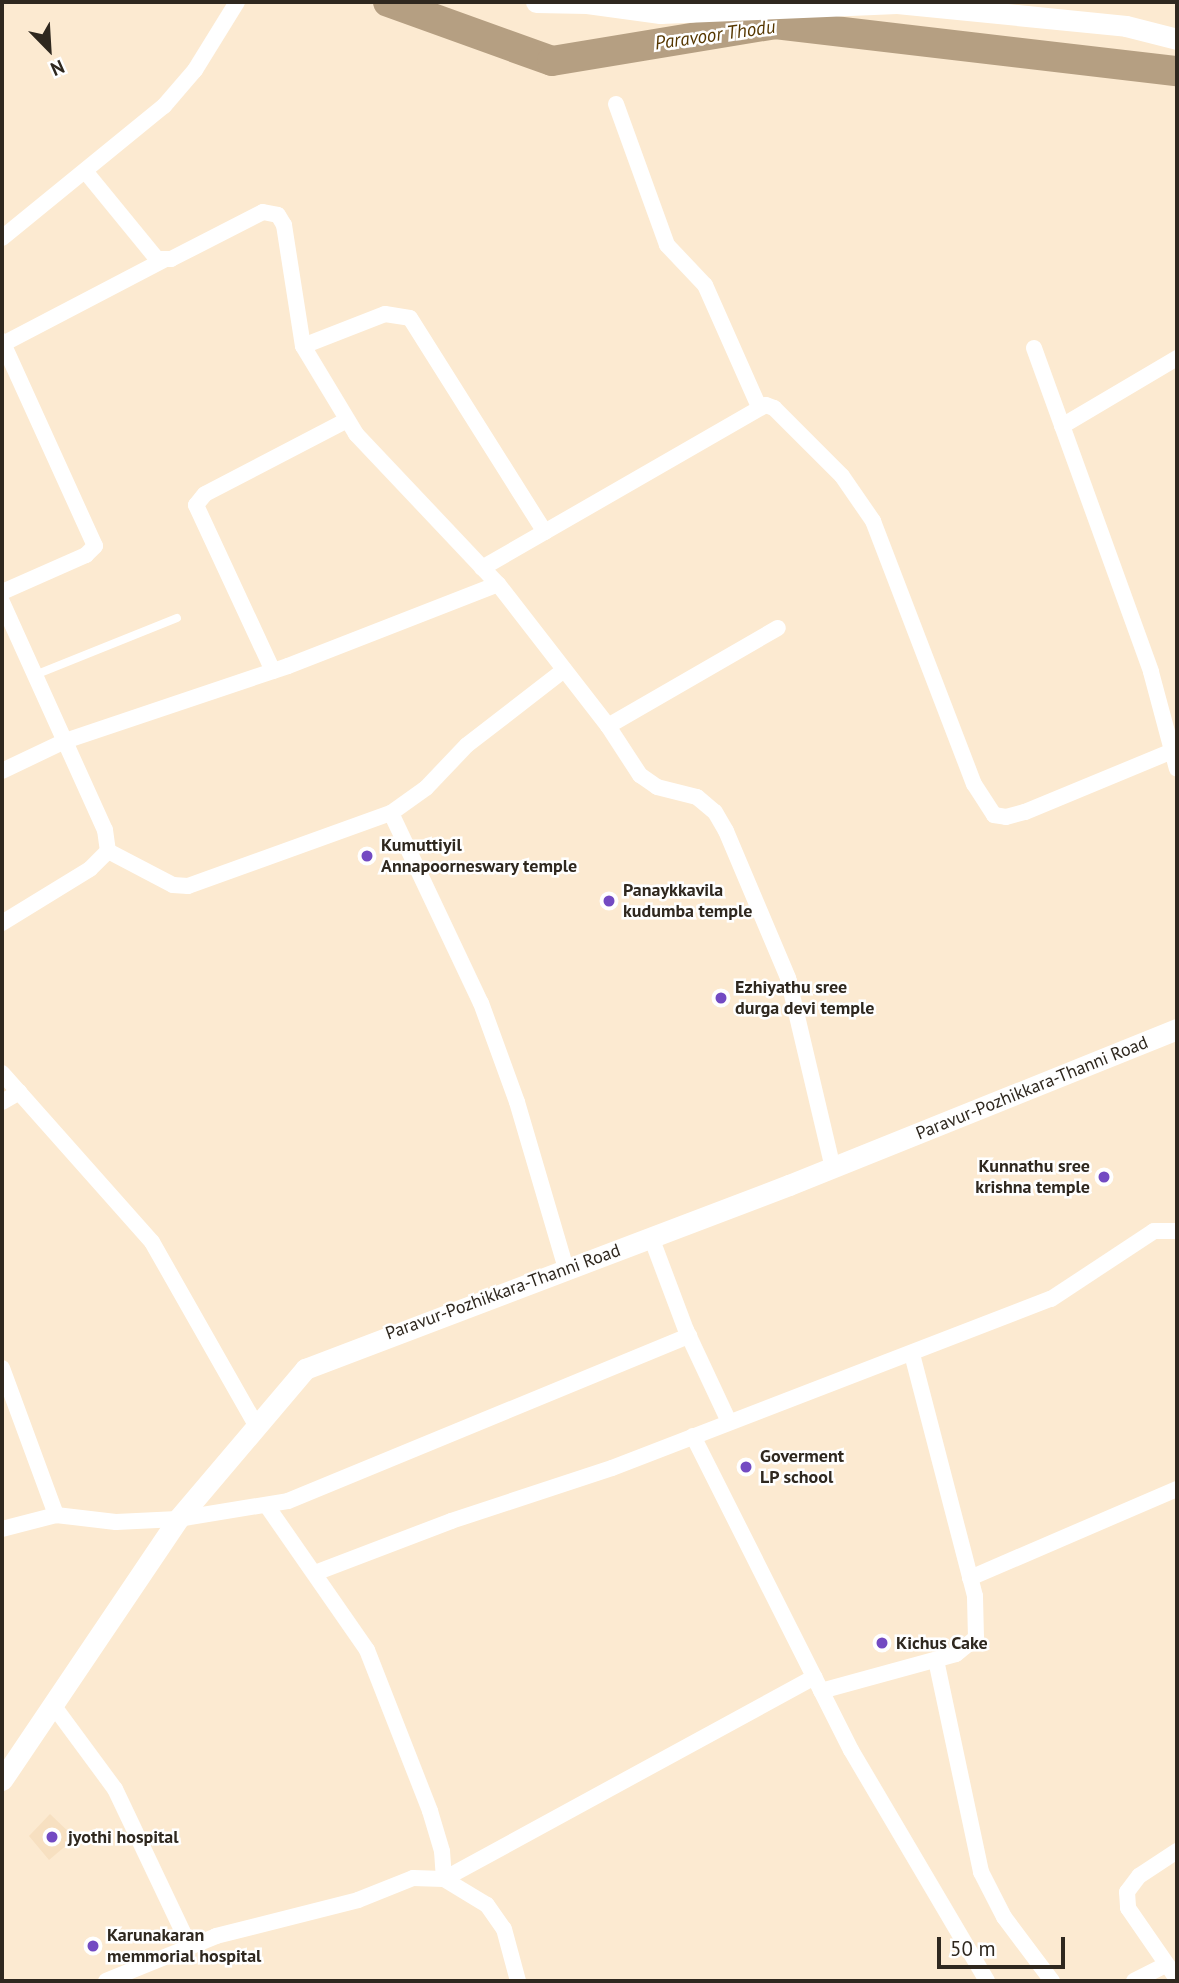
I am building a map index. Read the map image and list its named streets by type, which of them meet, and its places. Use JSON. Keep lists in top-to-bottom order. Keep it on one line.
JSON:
{"streets":{"main road":["Paravur-Pozhikkara-Thanni Road"]},"water":["Paravoor Thodu"],"places":["Kumuttiyil Annapoorneswary temple","Panaykkavila kudumba temple","Ezhiyathu sree durga devi temple","Kunnathu sree krishna temple","Goverment LP school","Kichus Cake","jyothi hospital","Karunakaran memmorial hospital"],"scale_bar":"50 m","north":"bottom right"}
